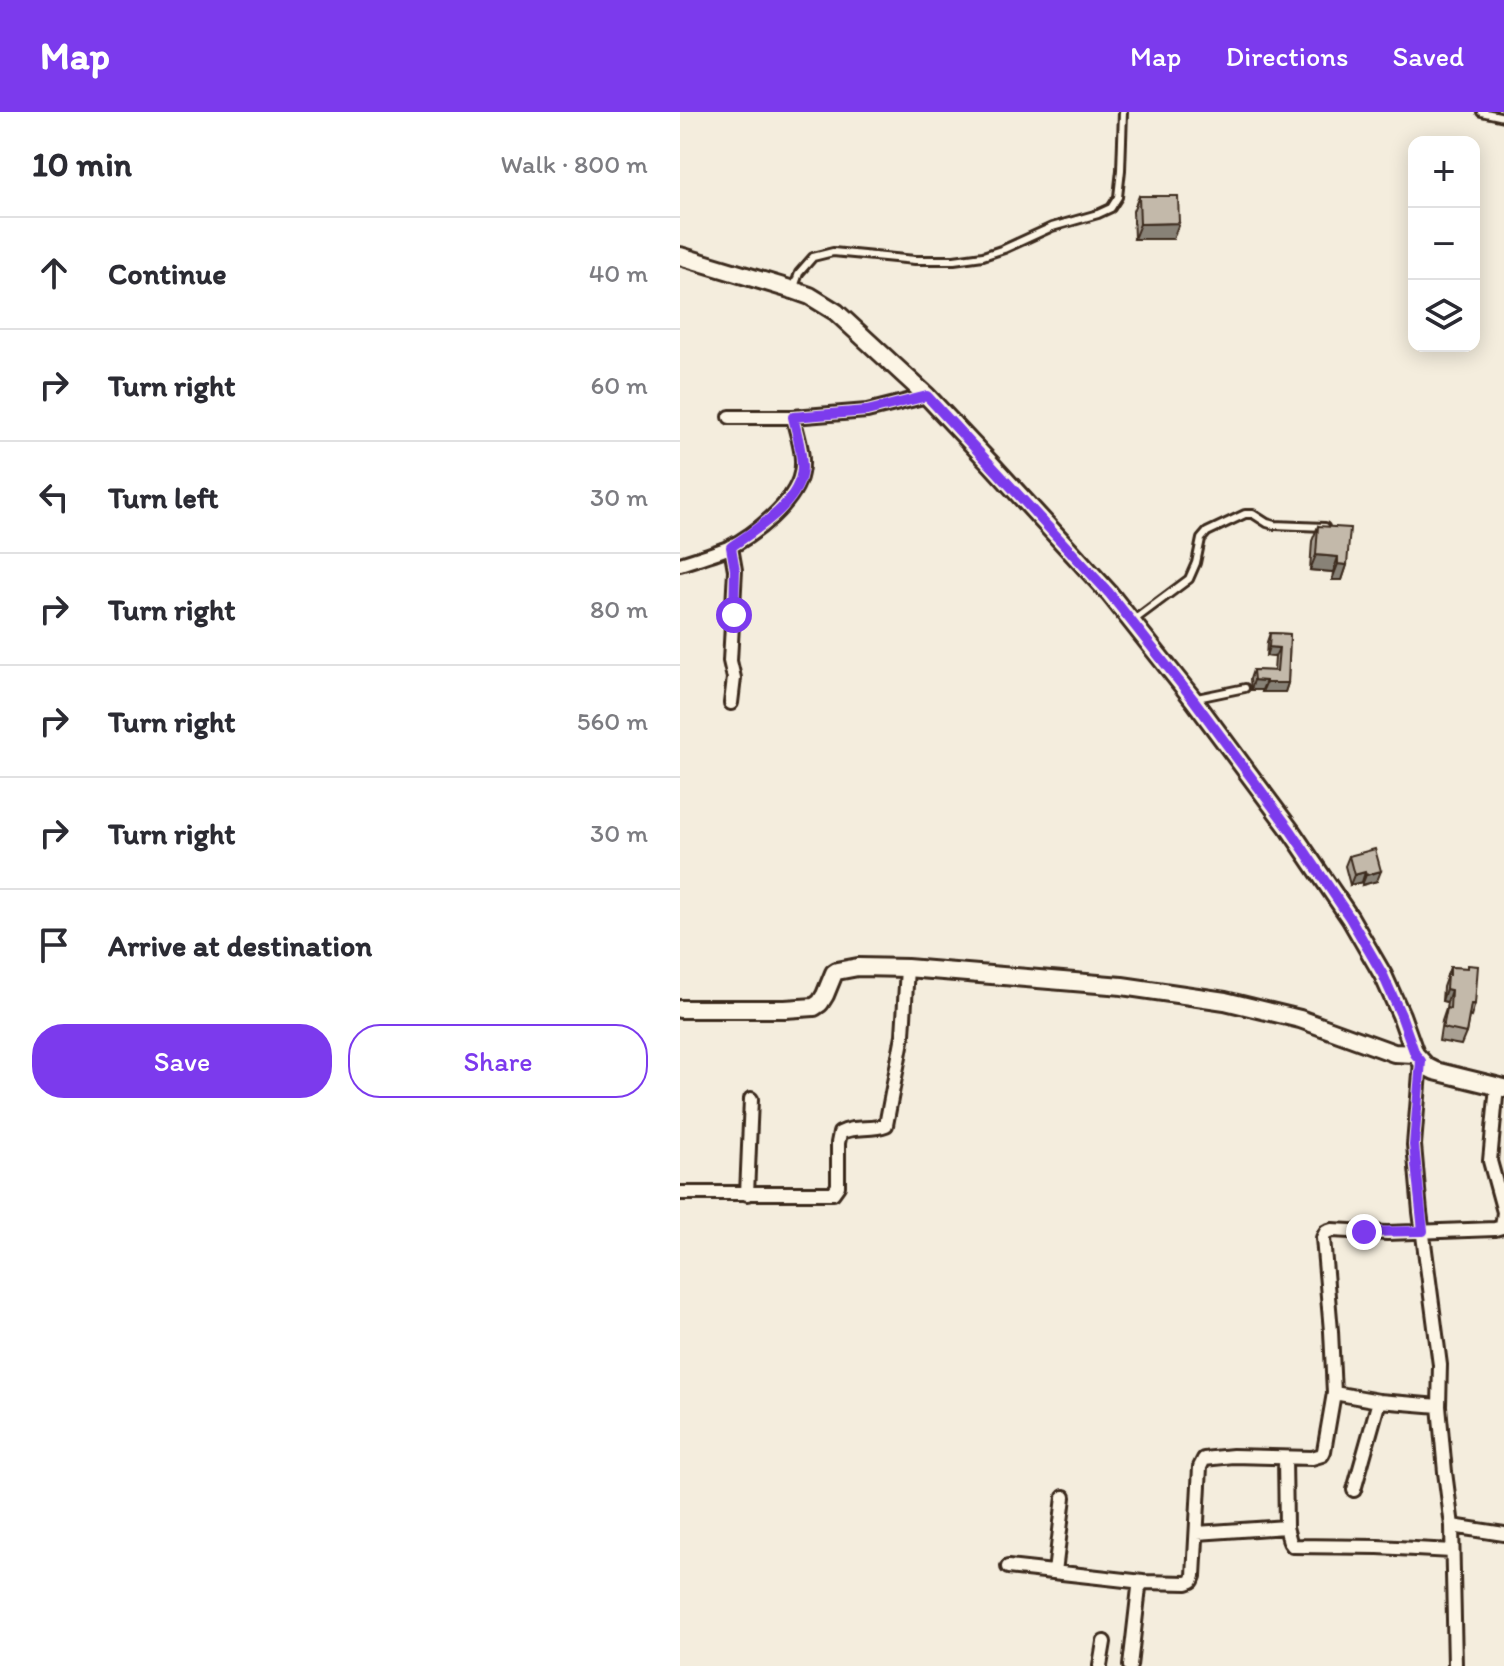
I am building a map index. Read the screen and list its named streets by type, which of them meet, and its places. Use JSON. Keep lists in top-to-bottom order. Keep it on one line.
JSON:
{"page":{"header":"Map","nav":["Map","Directions","Saved"],"heading":["10 min","Walk · 800 m"],"map_buttons":["+","−"],"list":[["Continue","40 m"],["Turn right","60 m"],["Turn left","30 m"],["Turn right","80 m"],["Turn right","560 m"],["Turn right","30 m"],"Arrive at destination"],"buttons":["Save","Share"]}}
